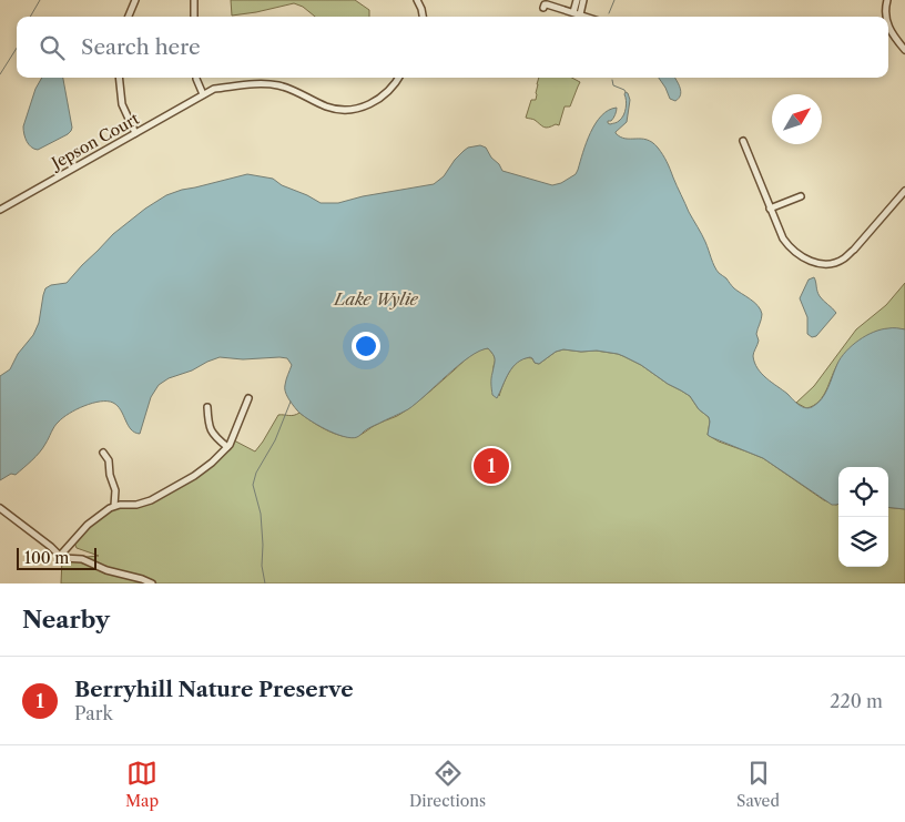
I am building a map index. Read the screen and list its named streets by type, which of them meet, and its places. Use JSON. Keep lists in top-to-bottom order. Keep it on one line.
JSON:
{"streets":{"street":["Jepson Court"]},"water":["Lake Wylie"],"scale_bar":"100 m","north":"top right","page":{"search":"Search here","pins":"1","scale":"100 m","heading":"Nearby","list":[{"mark":"1","name":"Berryhill Nature Preserve","note":"Park","value":"220 m"}],"nav":["Map","Directions","Saved"]}}
